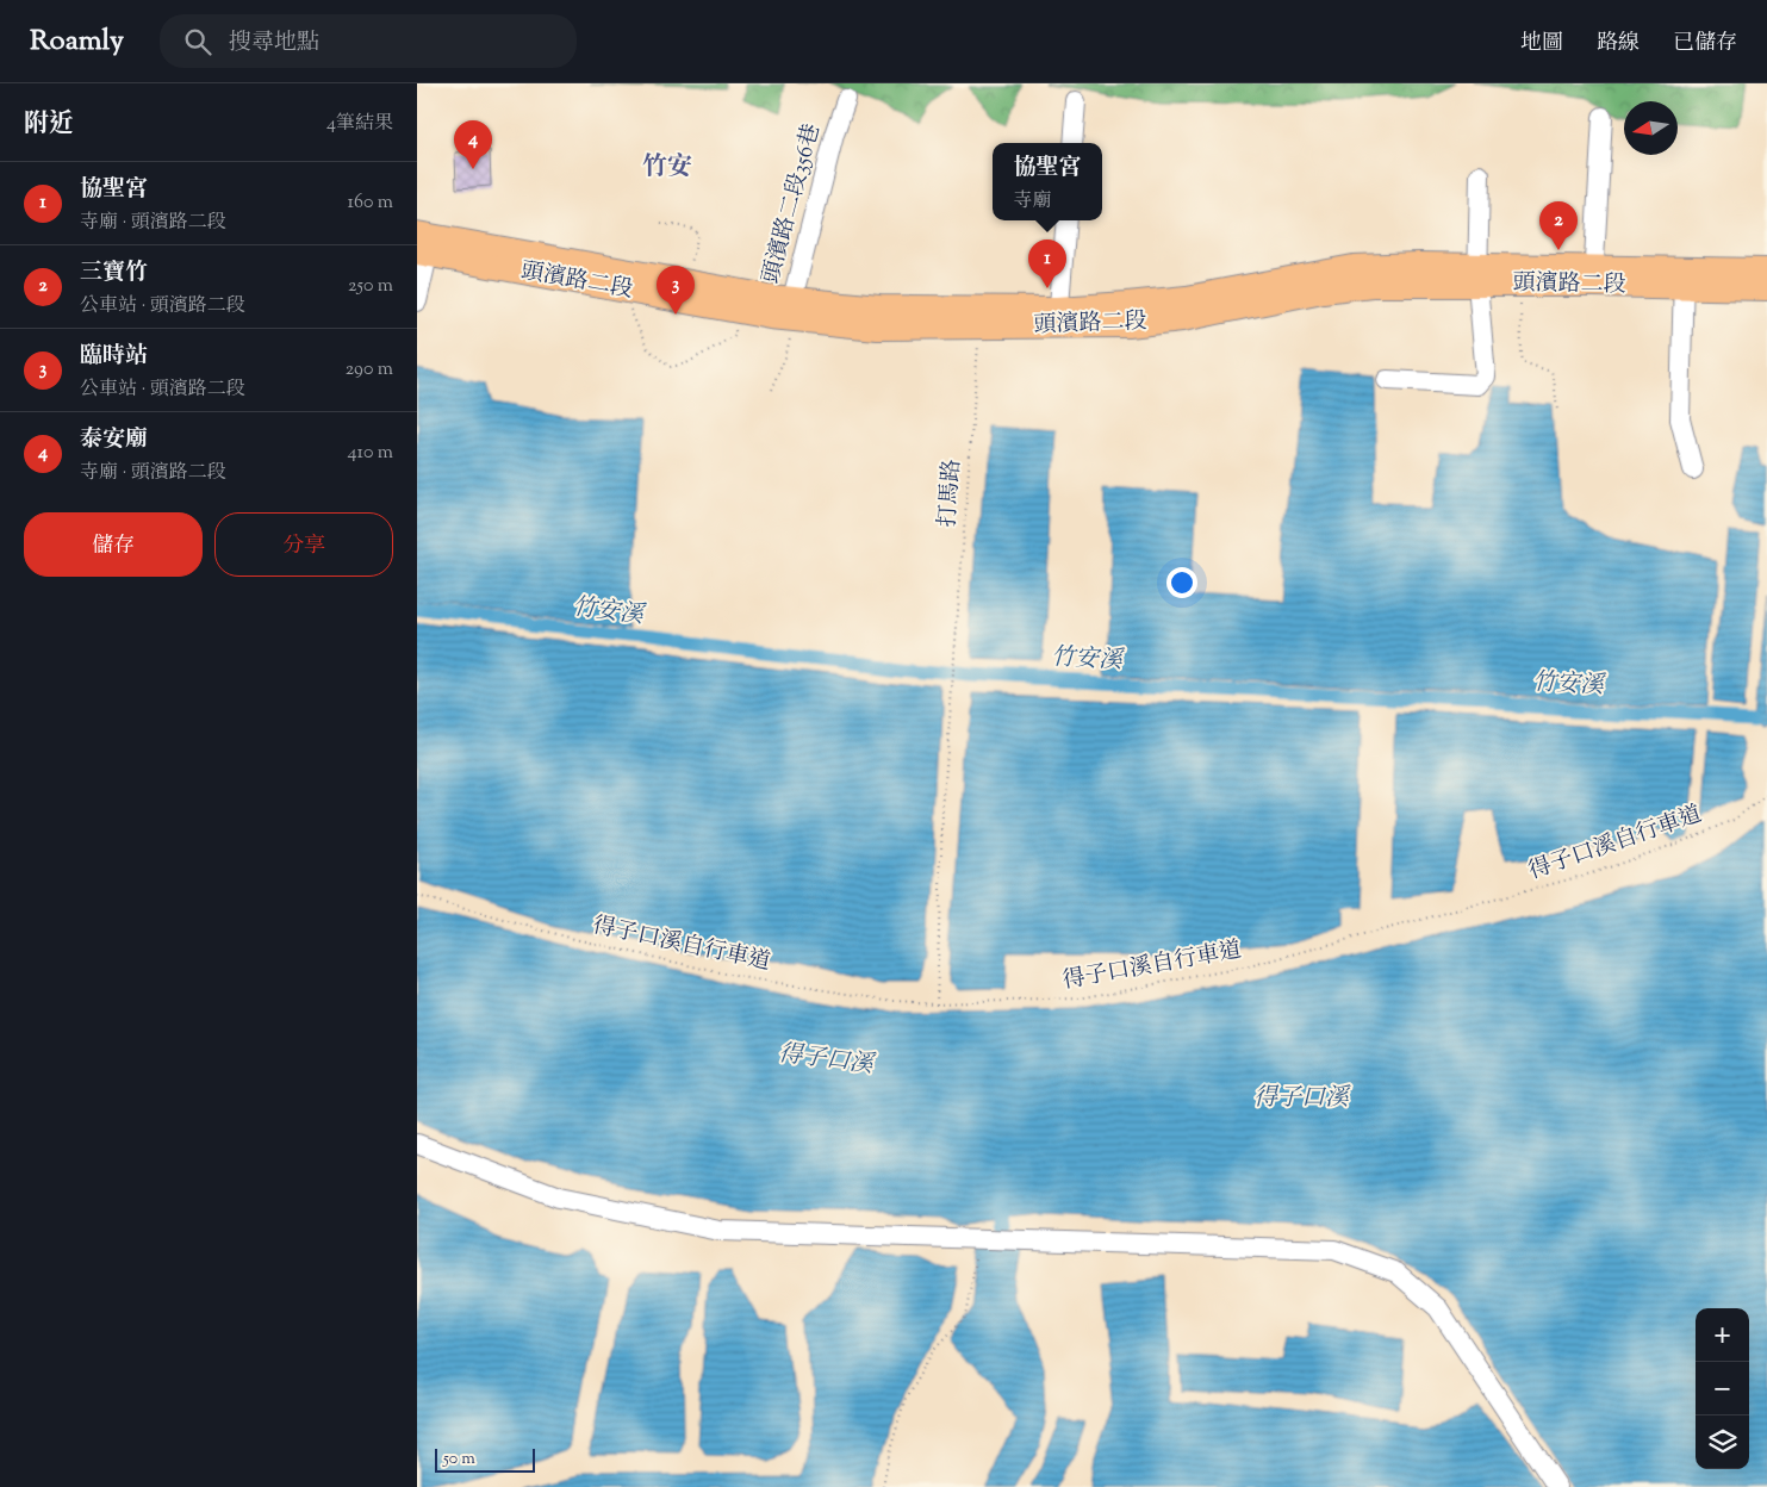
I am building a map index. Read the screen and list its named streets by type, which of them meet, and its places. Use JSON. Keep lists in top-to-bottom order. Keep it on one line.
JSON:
{"streets":{"main road":["頭濱路二段"],"lane":["頭濱路二段356巷"],"path":["打馬路","得子口溪自行車道"]},"crossings":[["頭濱路二段356巷","頭濱路二段"],["頭濱路二段","打馬路"],["打馬路","得子口溪自行車道"]],"districts":["竹安"],"water":["竹安溪","得子口溪"],"scale_bar":"50 m","north":"left","page":{"header":"Roamly","search":"搜尋地點","nav":["地圖","路線","已儲存"],"heading":["附近","4筆結果"],"pins":["4","2","1","3"],"popup":["協聖宮","寺廟"],"list":[{"mark":"1","name":"協聖宮","note":"寺廟 · 頭濱路二段","value":"160 m"},{"mark":"2","name":"三寶竹","note":"公車站 · 頭濱路二段","value":"250 m"},{"mark":"3","name":"臨時站","note":"公車站 · 頭濱路二段","value":"290 m"},{"mark":"4","name":"泰安廟","note":"寺廟 · 頭濱路二段","value":"410 m"}],"buttons":["儲存","分享"],"map_buttons":["+","−"],"scale":"50 m"}}
